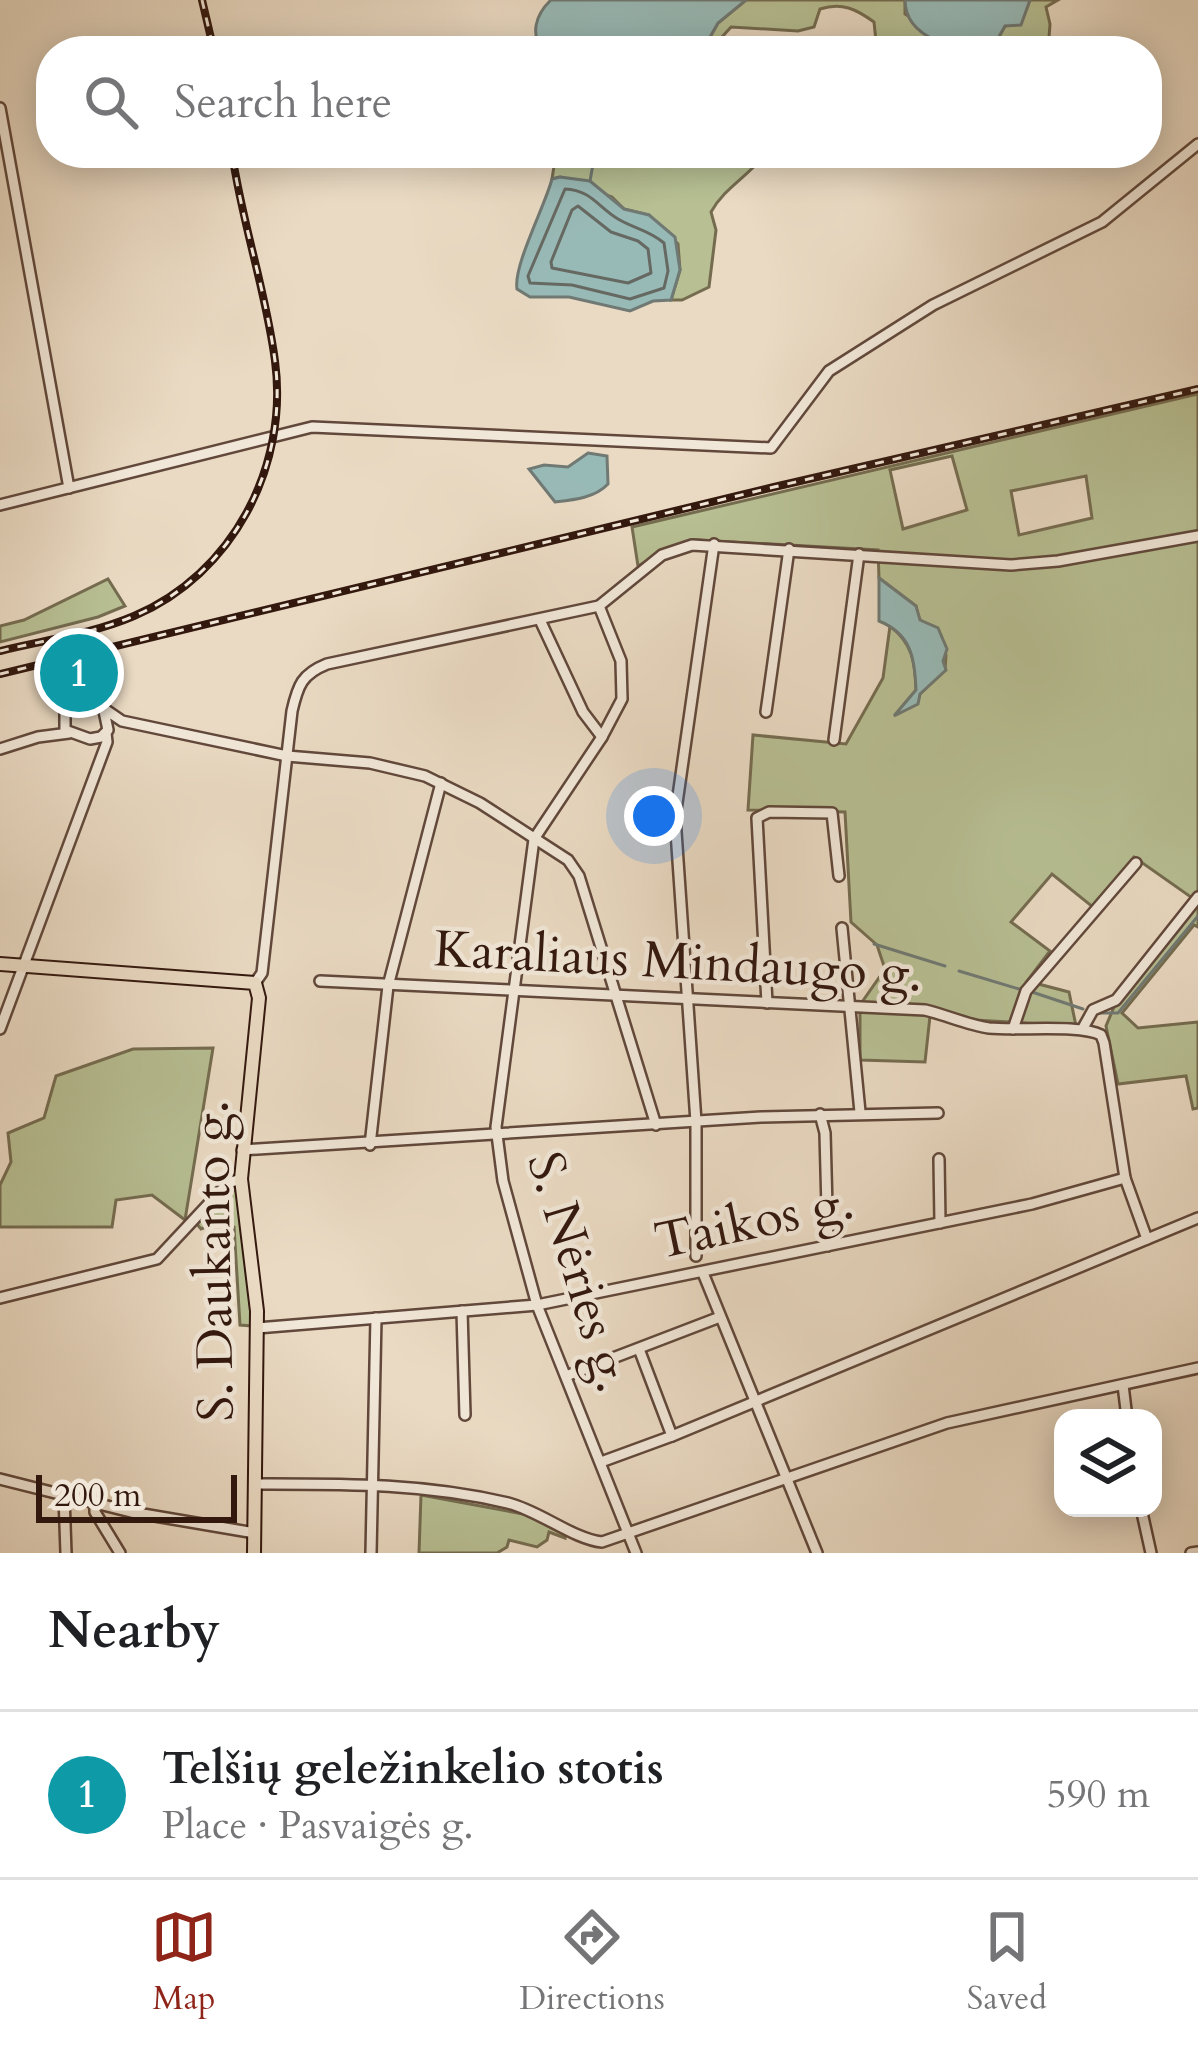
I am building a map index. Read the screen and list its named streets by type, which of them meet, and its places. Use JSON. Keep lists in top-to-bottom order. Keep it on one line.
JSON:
{"streets":{"main road":["S. Daukanto g."],"street":["Karaliaus Mindaugo g.","Taikos g.","S. Nėries g."]},"crossings":[["Karaliaus Mindaugo g.","Taikos g."],["Karaliaus Mindaugo g.","S. Nėries g."],["Taikos g.","S. Daukanto g."],["Taikos g.","S. Nėries g."]],"scale_bar":"200 m","page":{"search":"Search here","pins":"1","scale":"200 m","heading":"Nearby","list":[{"mark":"1","name":"Telšių geležinkelio stotis","note":"Place · Pasvaigės g.","value":"590 m"}],"nav":["Map","Directions","Saved"]}}
